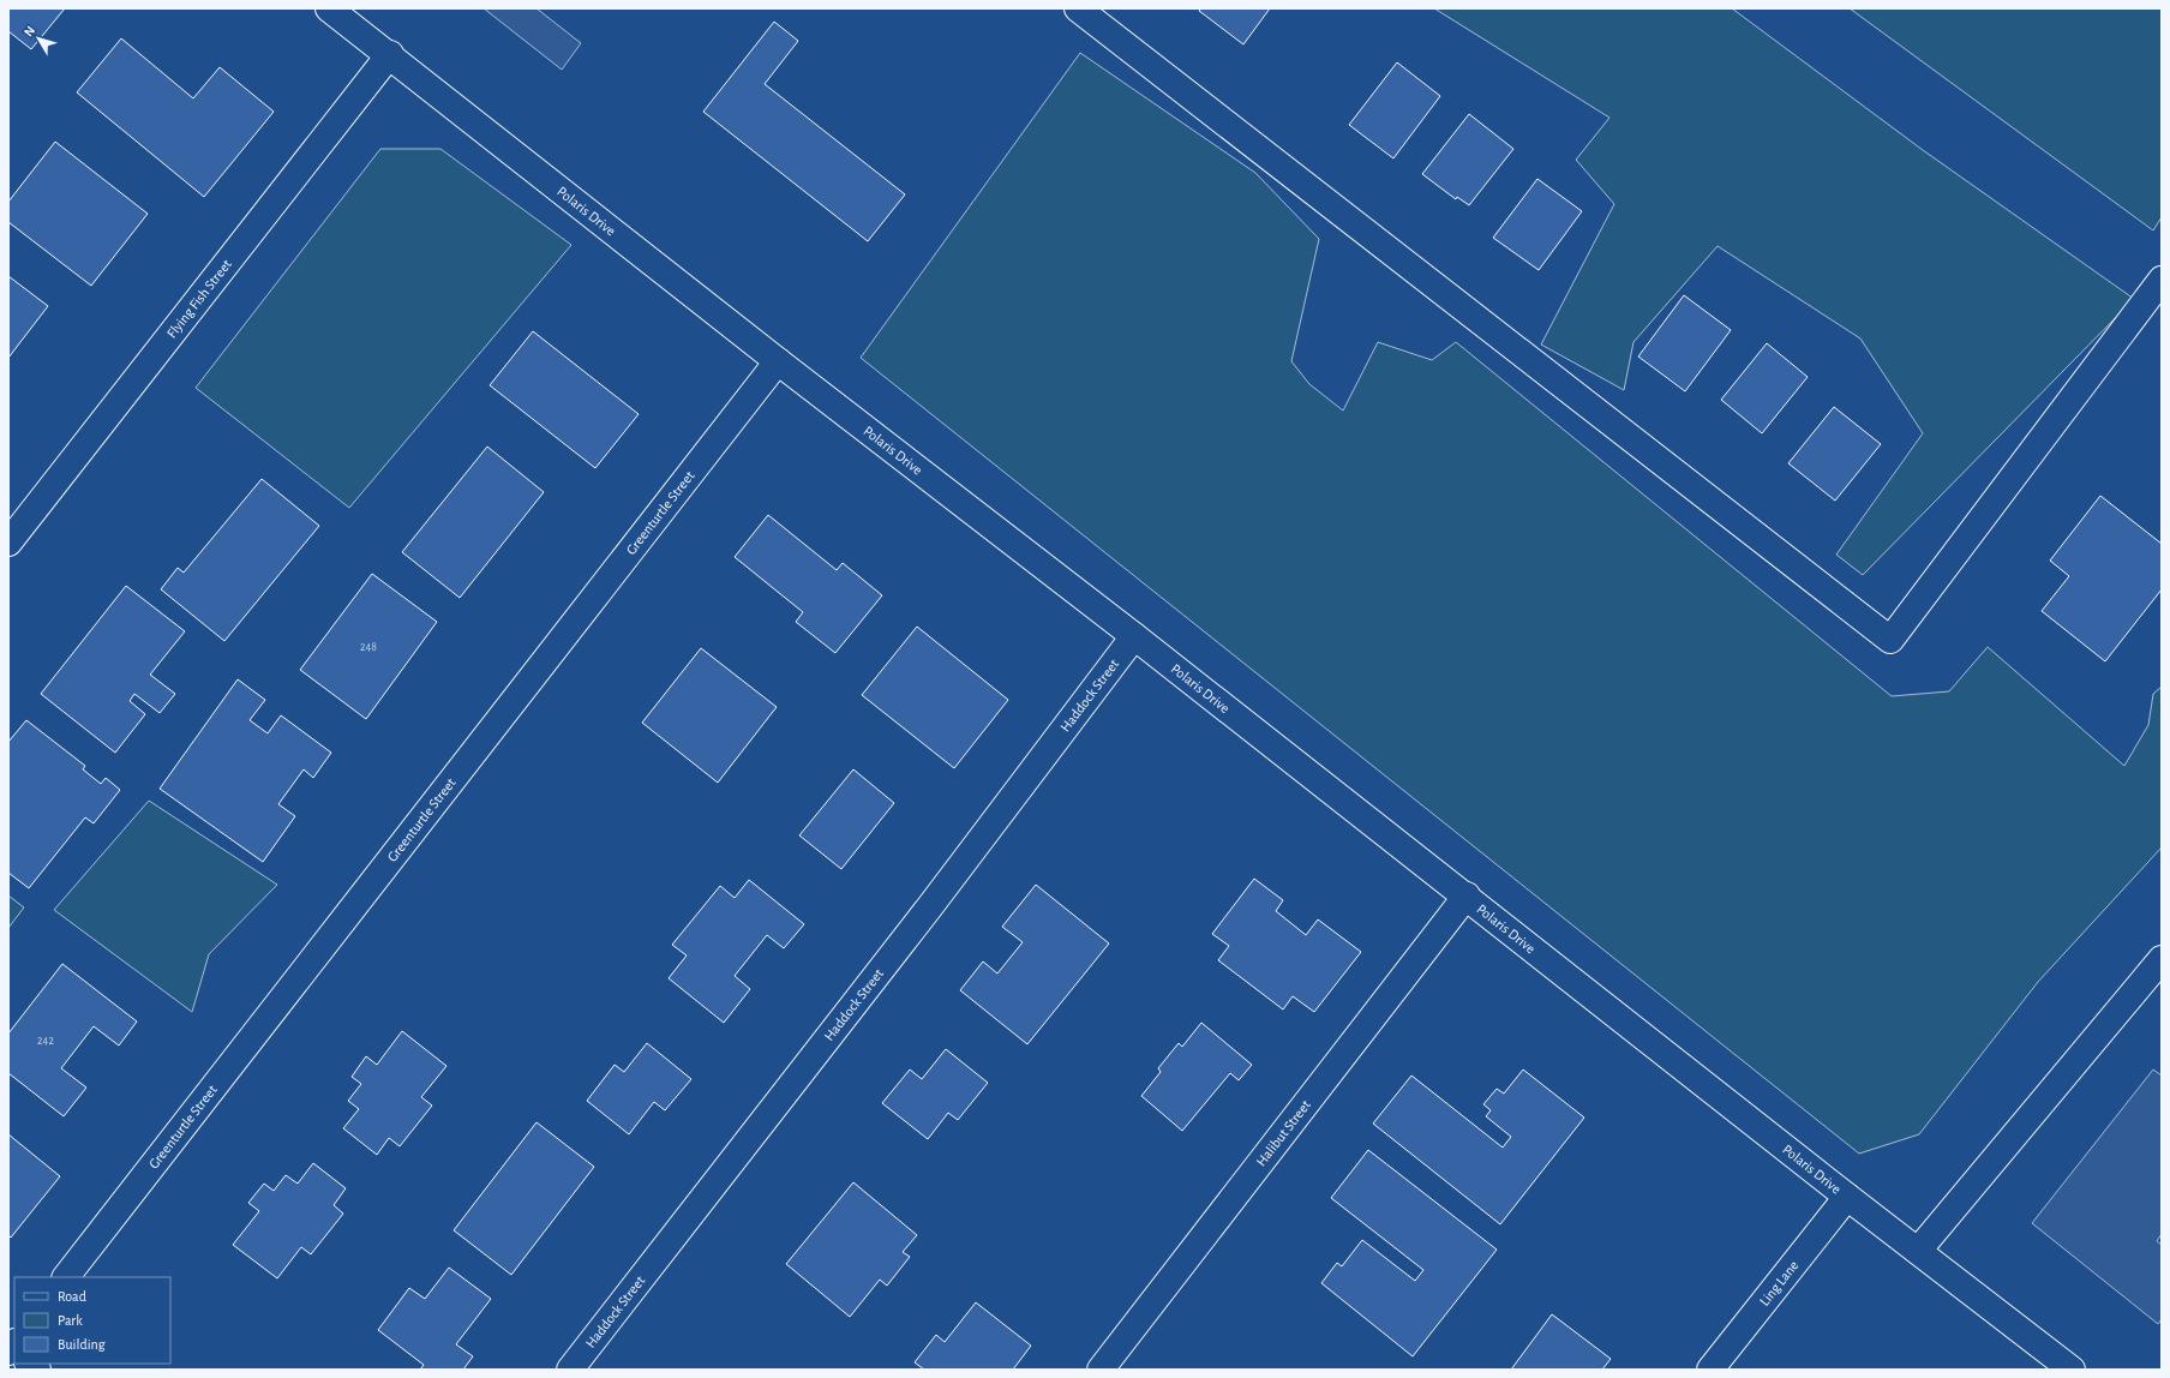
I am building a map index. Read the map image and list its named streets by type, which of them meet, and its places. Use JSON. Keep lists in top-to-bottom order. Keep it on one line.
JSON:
{"streets":{"street":["Polaris Drive","Flying Fish Street","Greenturtle Street","Haddock Street","Halibut Street","Ling Lane"]},"crossings":[["Polaris Drive","Flying Fish Street"],["Polaris Drive","Greenturtle Street"],["Polaris Drive","Haddock Street"],["Polaris Drive","Halibut Street"],["Polaris Drive","Ling Lane"]],"house_numbers":["248","242"],"legend":["Road","Park","Building"],"north":"top left"}
